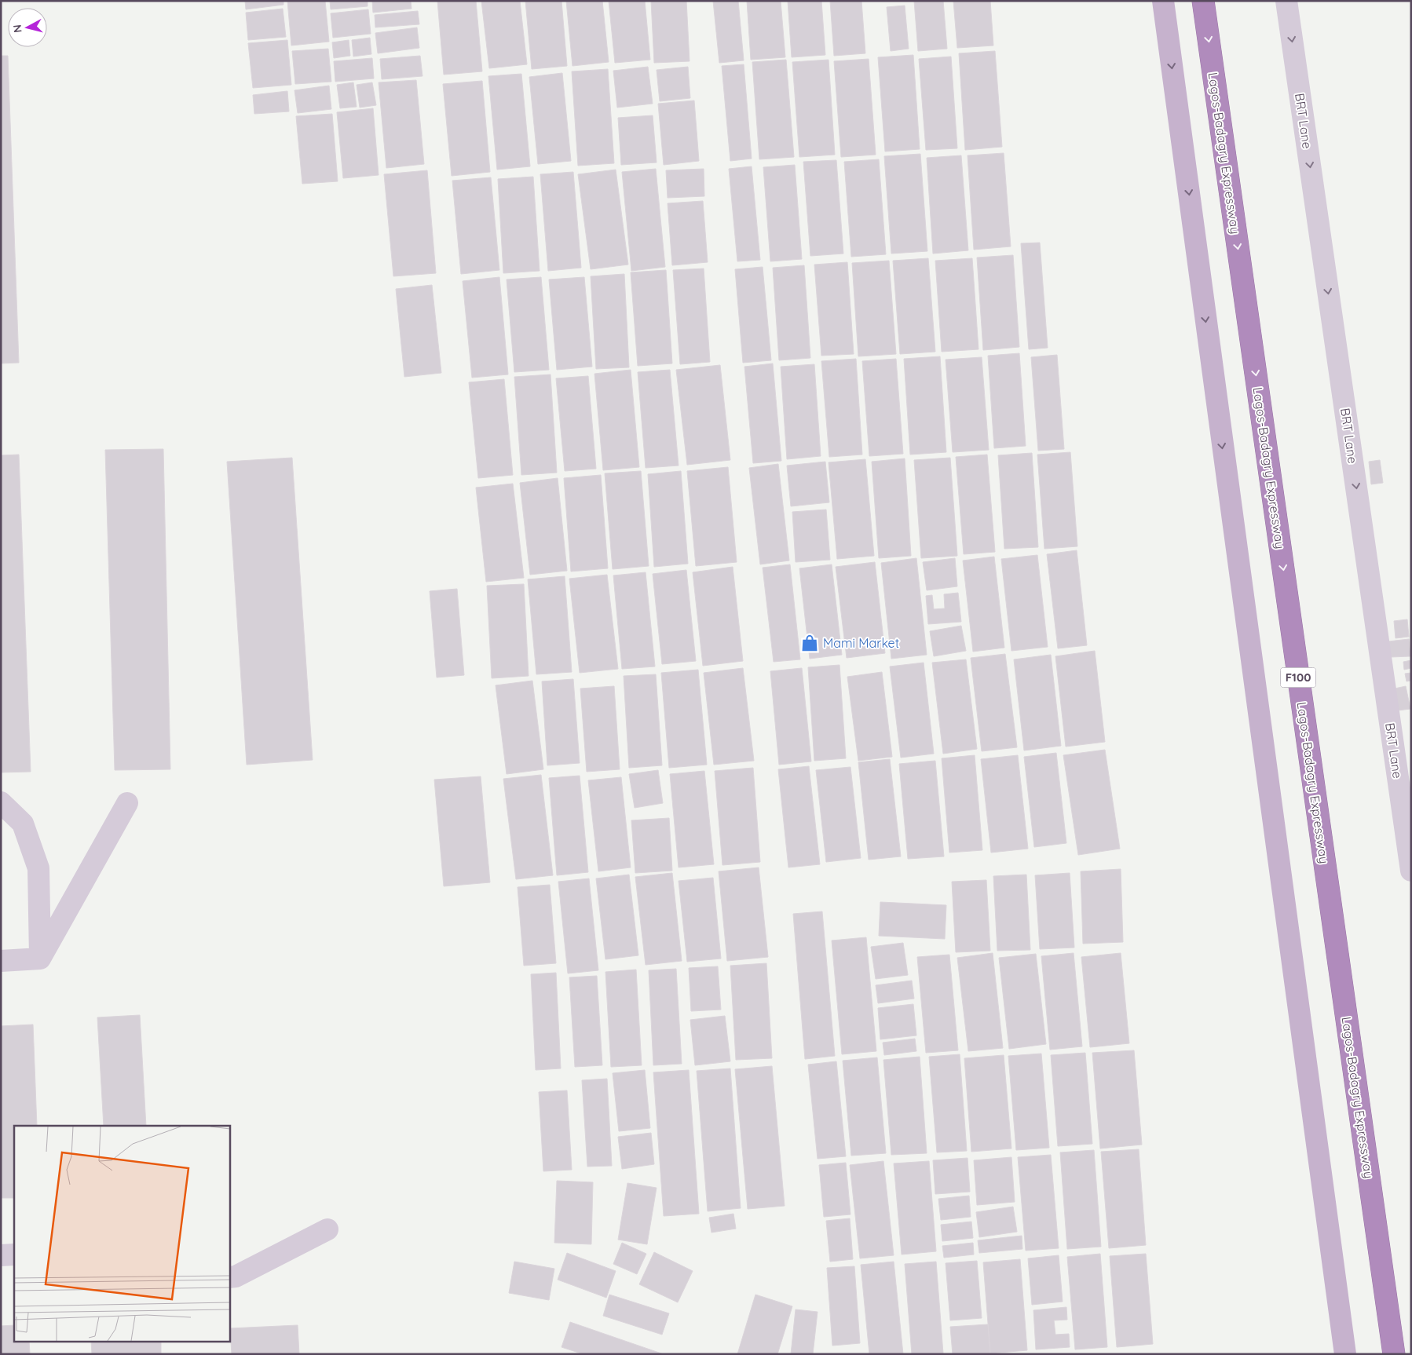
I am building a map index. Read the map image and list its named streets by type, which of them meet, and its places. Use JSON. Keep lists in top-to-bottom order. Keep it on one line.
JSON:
{"streets":{"highway":["Lagos-Badagry Expressway","F100"],"street":["BRT Lane"]},"one_way":["BRT Lane","Lagos-Badagry Expressway"],"places":{"shop":["Mami Market"]},"north":"left"}
